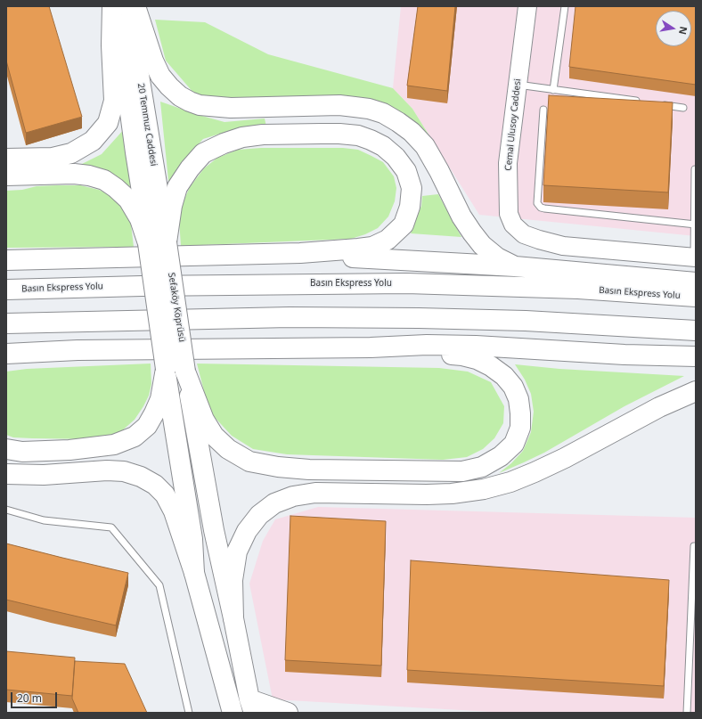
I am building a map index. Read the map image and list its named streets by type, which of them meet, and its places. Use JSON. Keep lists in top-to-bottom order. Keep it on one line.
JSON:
{"streets":{"main road":["20 Temmuz Caddesi","Cemal Ulusoy Caddesi","Basın Ekspress Yolu","Sefaköy Köprüsü"]},"crossings":[["20 Temmuz Caddesi","Sefaköy Köprüsü"]],"scale_bar":"20 m","north":"right"}
